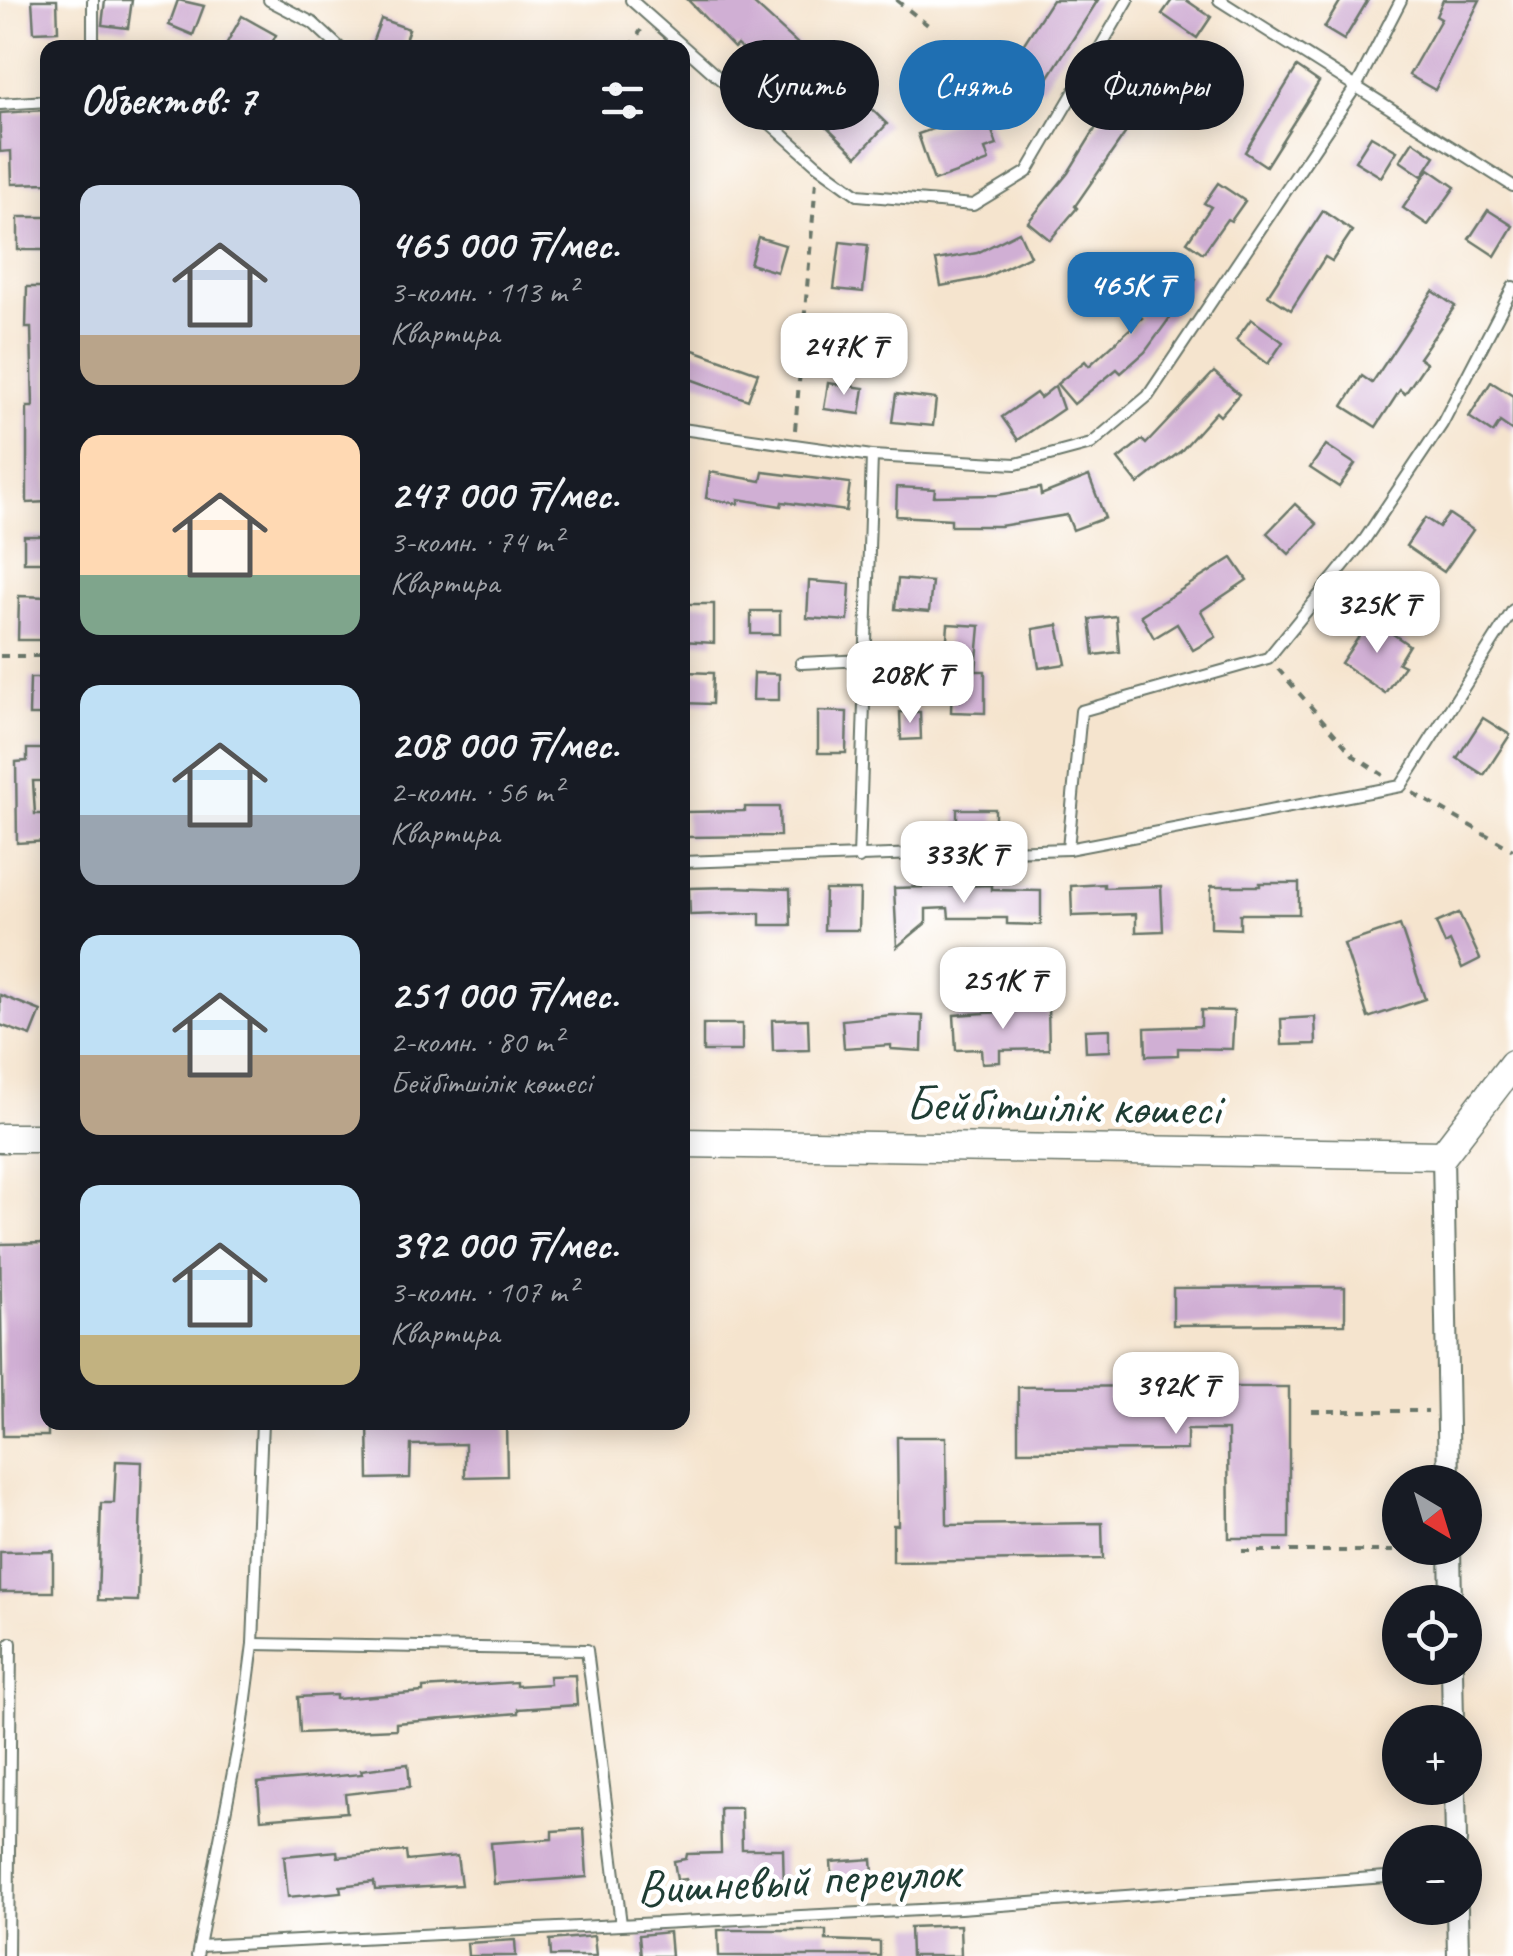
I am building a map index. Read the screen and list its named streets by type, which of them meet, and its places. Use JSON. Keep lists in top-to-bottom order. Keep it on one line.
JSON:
{"streets":{"street":["Бейбітшілік көшесі"],"lane":["Вишневый переулок"]},"north":"bottom right","page":{"chip":["Купить","Снять","Фильтры"],"heading":"Объектов: 7","list":[{"name":"465 000 ₸/мес.","note":"3-комн. · 113 m² · Квартира"},{"name":"247 000 ₸/мес.","note":"3-комн. · 74 m² · Квартира"},{"name":"208 000 ₸/мес.","note":"2-комн. · 56 m² · Квартира"},{"name":"251 000 ₸/мес.","note":"2-комн. · 80 m² · Бейбітшілік көшесі"},{"name":"392 000 ₸/мес.","note":"3-комн. · 107 m² · Квартира"}],"price":["465K ₸","247K ₸","325K ₸","208K ₸","333K ₸","251K ₸","392K ₸"],"map_buttons":["+","−"]}}
